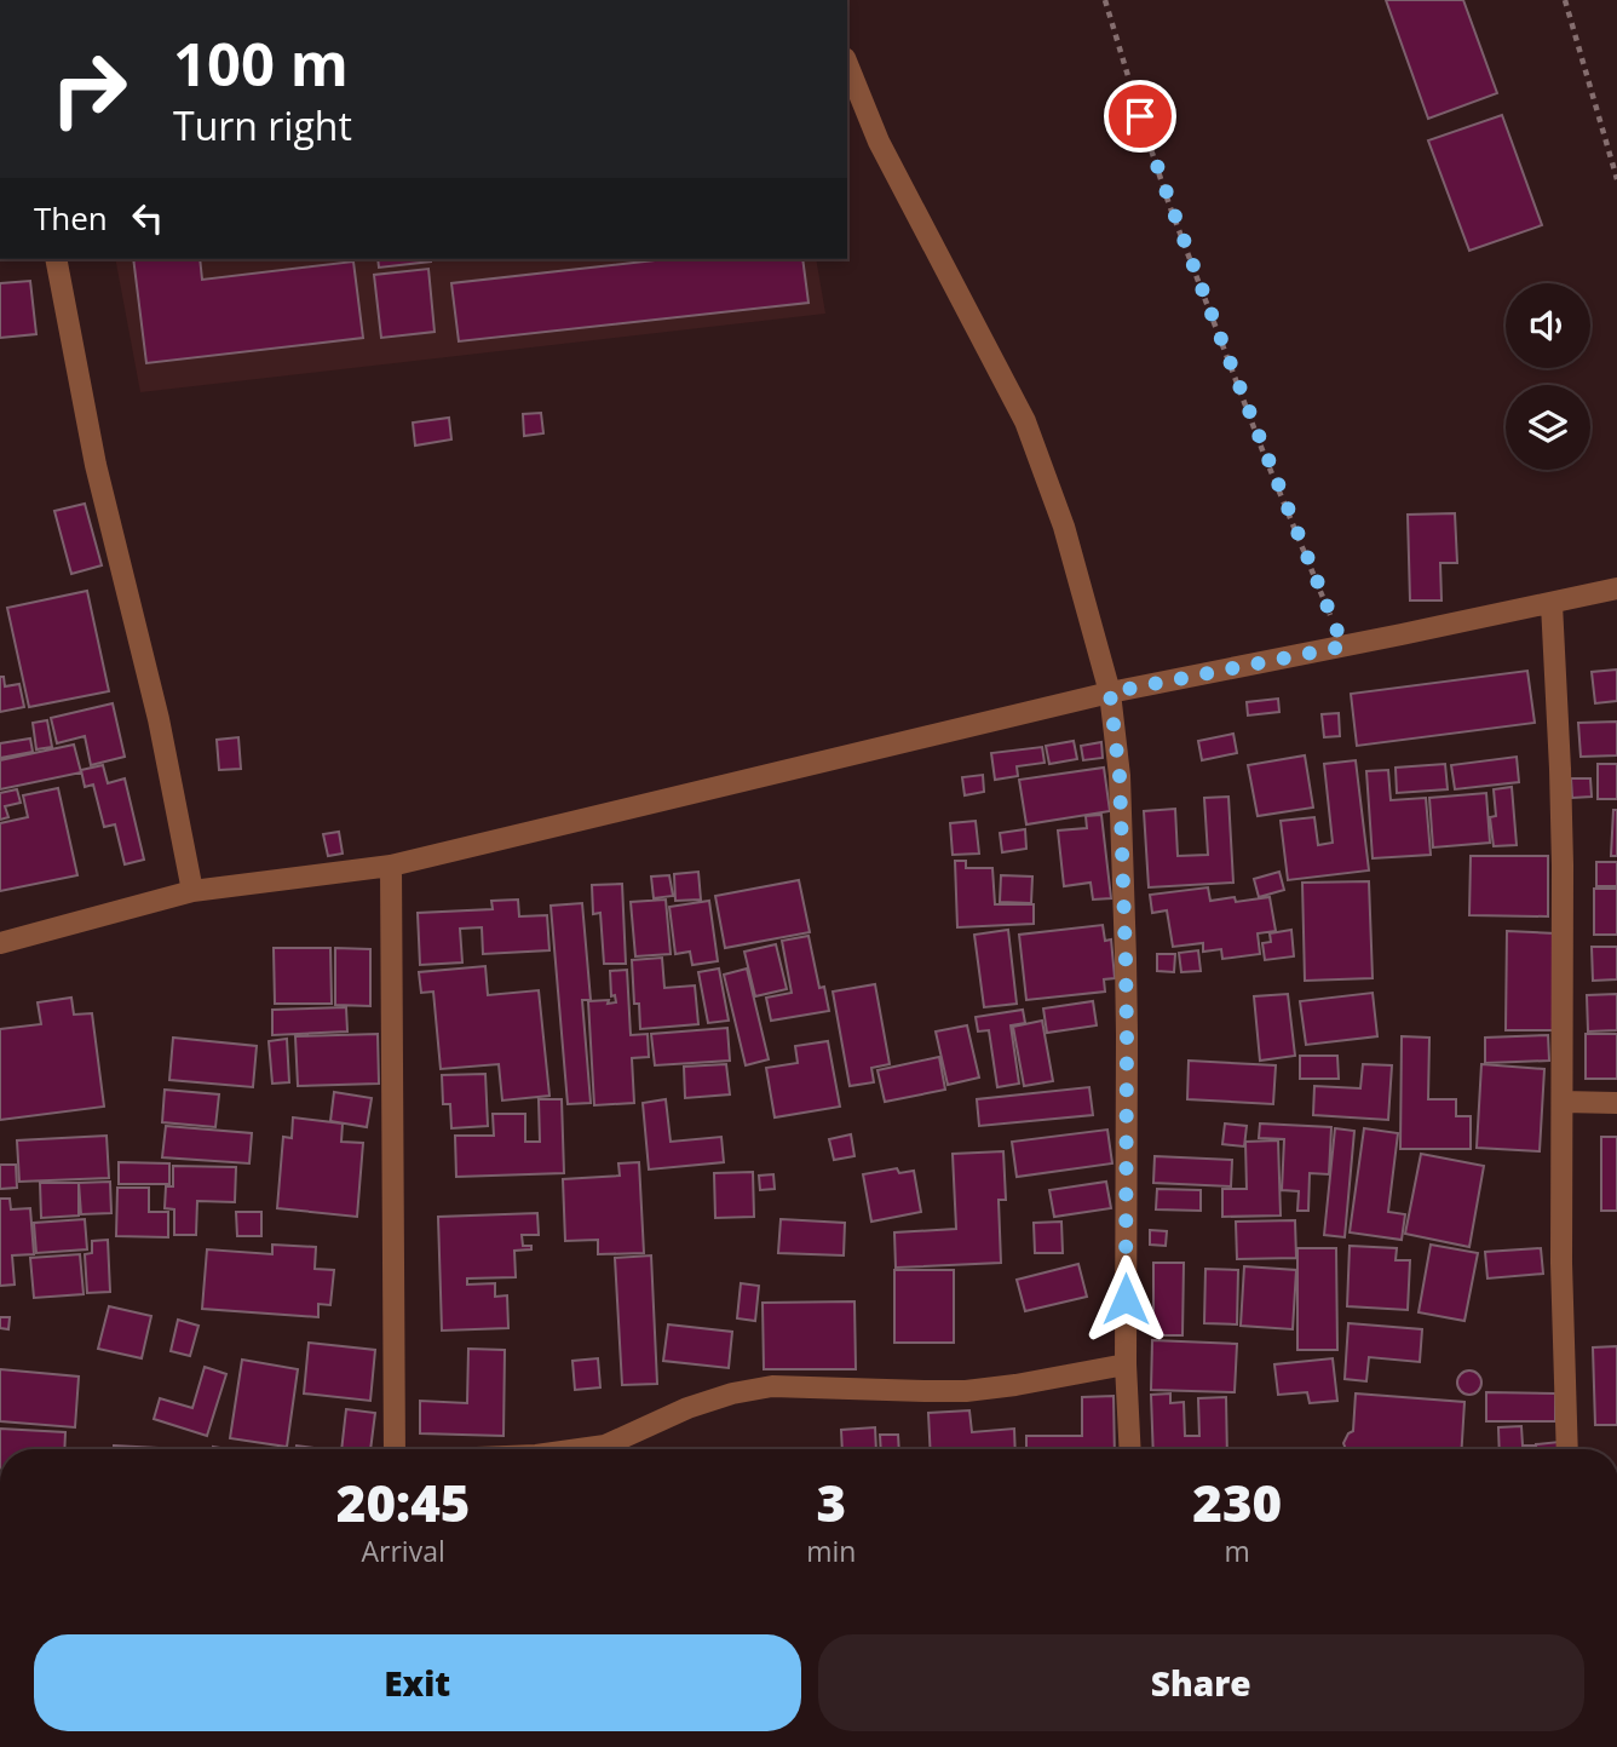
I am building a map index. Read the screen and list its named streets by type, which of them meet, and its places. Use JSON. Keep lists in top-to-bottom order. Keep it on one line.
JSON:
{"page":{"turn":["100 m","Turn right"],"then":"Then","eta":["20:45","Arrival","3","min","230","m"],"buttons":["Exit","Share"]}}
